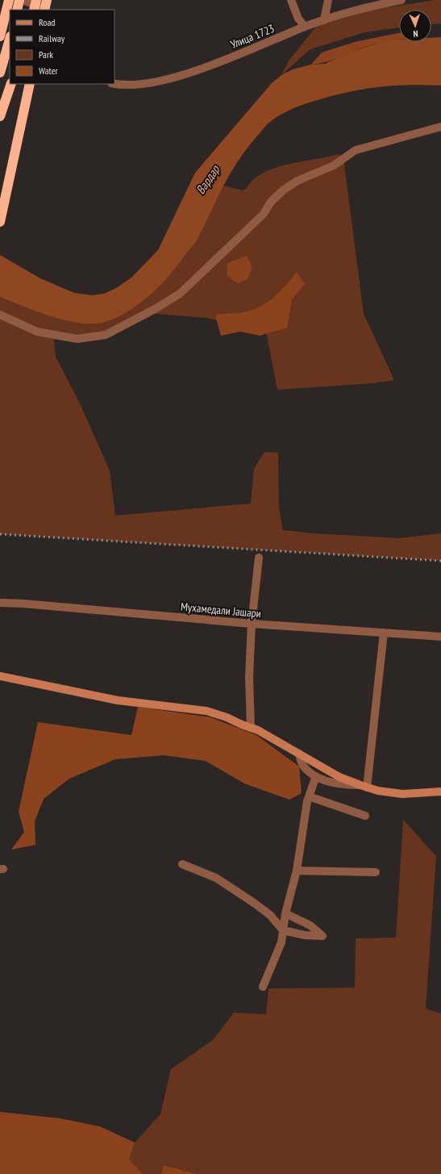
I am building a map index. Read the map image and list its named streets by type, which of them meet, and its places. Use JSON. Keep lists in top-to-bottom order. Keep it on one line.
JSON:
{"streets":{"street":["Улица 1723","Мухамедали Јашари"]},"water":["Вардар"],"legend":["Road","Railway","Park","Water"],"north":"bottom"}
